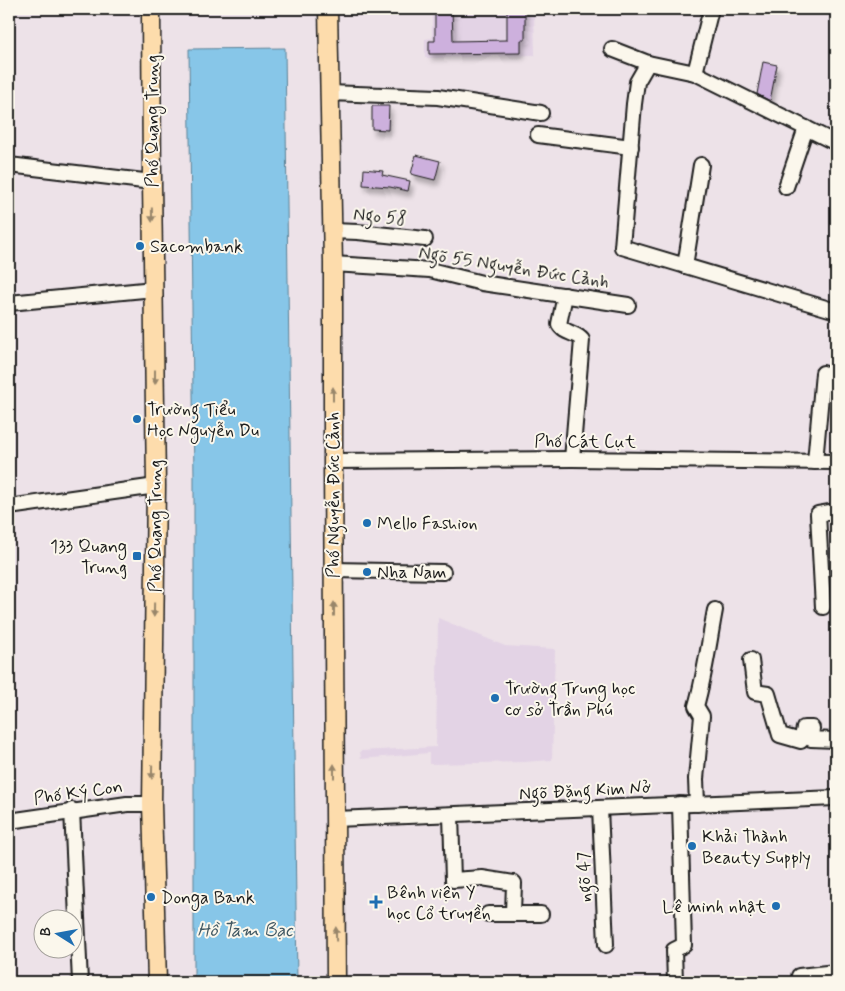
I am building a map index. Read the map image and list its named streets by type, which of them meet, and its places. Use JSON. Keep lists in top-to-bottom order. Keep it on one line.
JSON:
{"streets":{"main road":["Phố Quang Trung","Phố Nguyễn Đức Cảnh"],"street":["Ngo 58","Ngõ 55 Nguyễn Đức Cảnh","Phố Cát Cụt","Ngõ Đặng Kim Nở","Phố Ký Con","ngõ 47"]},"crossings":[["Phố Quang Trung","Phố Ký Con"],["Ngo 58","Phố Nguyễn Đức Cảnh"],["Ngõ 55 Nguyễn Đức Cảnh","Phố Nguyễn Đức Cảnh"],["Phố Cát Cụt","Phố Nguyễn Đức Cảnh"],["Phố Nguyễn Đức Cảnh","Ngõ Đặng Kim Nở"],["Ngõ Đặng Kim Nở","ngõ 47"]],"one_way":["Phố Quang Trung","Phố Nguyễn Đức Cảnh"],"water":["Hồ Tam Bạc"],"places":{"other":["Sacombank","Trường Tiểu Học Nguyễn Du","Mello Fashion","Nha Nam","Trường Trung học cơ sở Trần Phú","Khải Thành Beauty Supply","Donga Bank","Lê minh nhật"],"transit":["133 Quang Trung"],"health":["Bênh viện Y học Cổ truyền"]},"north":"left"}
